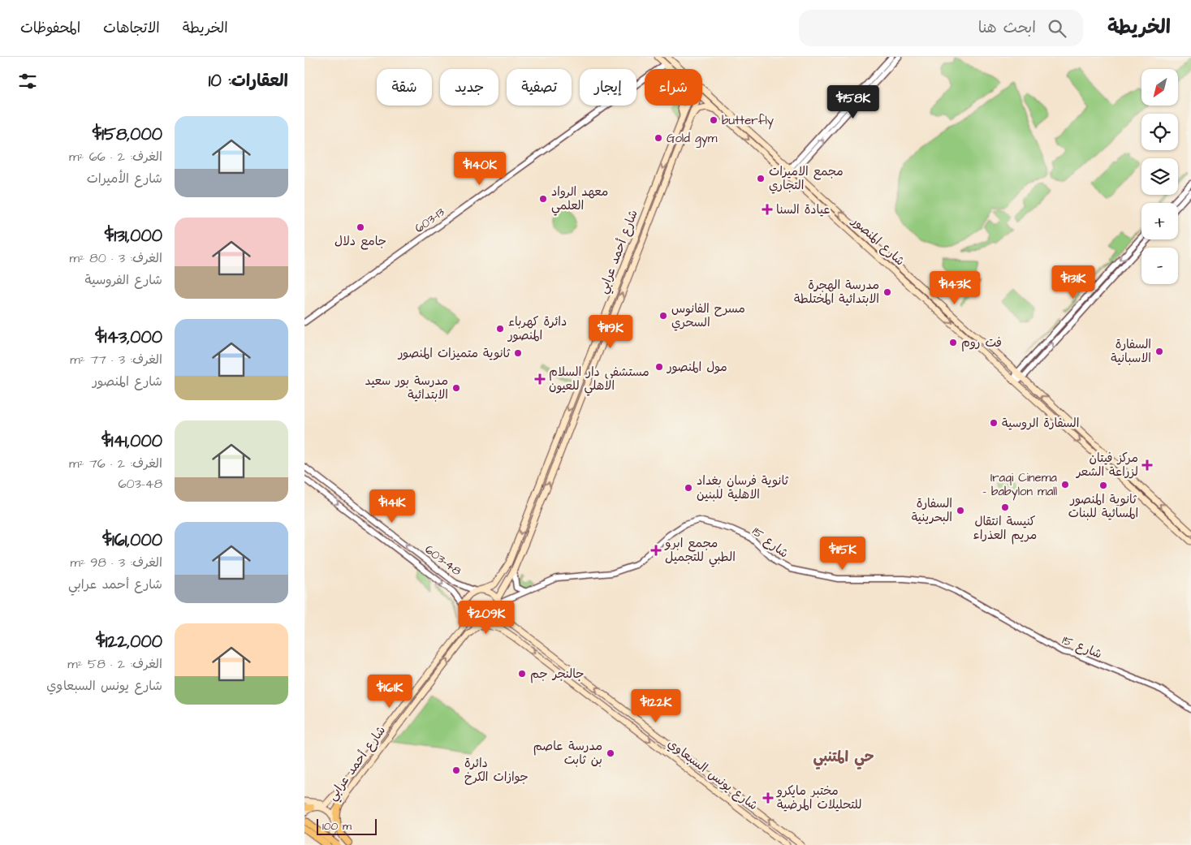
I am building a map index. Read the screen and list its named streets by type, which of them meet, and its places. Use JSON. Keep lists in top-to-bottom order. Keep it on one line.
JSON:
{"streets":{"main road":["شارع المنصور","شارع أحمد عرابي","شارع يونس السبعاوي"],"street":["603-13","شارع 15","603-48"]},"crossings":[["603-13","شارع المنصور"],["شارع أحمد عرابي","شارع 15"],["شارع أحمد عرابي","603-48"],["شارع أحمد عرابي","شارع يونس السبعاوي"],["شارع 15","603-48"],["شارع 15","شارع يونس السبعاوي"],["603-48","شارع يونس السبعاوي"]],"districts":["حي المتنبي"],"places":{"other":["butterfly","Gold gym","مجمع الاميرات التجاري","معهد الرواد العلمي","جامع دلال","مدرسة الهجرة الابتدائية المختلطة","مسرح الفانوس السحري","دائرة كهرباء المنصور","فت روم","السفارة الاسبانية","ثانوية متميزات المنصور","مول المنصور","مدرسة بور سعيد الابتدائية","السفارة الروسية","Iraqi Cinema - babylon mall","ثانوية المنصور المسائية للبنات","ثانوية فرسان بغداد الاهلية للبنين","كنيسة انتقال مريم العذراء","السفارة البحرينية","جالنجر جم","مدرسة عاصم بن ثابت","دائرة جوازات الكرخ"],"health":["عيادة السنا","مستشفى دار السلام الاهلي للعيون","مركز فيتان لزراعة الشعر","مجمع ابرو الطبي للتجميل","مختبر مايكرو للتحليلات المرضية"]},"scale_bar":"100 m","north":"bottom left","page":{"header":"الخريطة","search":"ابحث هنا","nav":["الخريطة","الاتجاهات","المحفوظات"],"heading":"العقارات: 10","map_buttons":["+","−"],"chip":["شراء","إيجار","تصفية","جديد","شقة"],"price":["$158K","$140K","$131K","$143K","$119K","$141K","$115K","$209K","$161K","$122K"],"list":[{"name":"$158,000","note":"الغرف: 2 · 66 m² · شارع الأميرات"},{"name":"$131,000","note":"الغرف: 3 · 80 m² · شارع الفروسية"},{"name":"$143,000","note":"الغرف: 3 · 77 m² · شارع المنصور"},{"name":"$141,000","note":"الغرف: 2 · 76 m² · 603-48"},{"name":"$161,000","note":"الغرف: 3 · 98 m² · شارع أحمد عرابي"},{"name":"$122,000","note":"الغرف: 2 · 58 m² · شارع يونس السبعاوي"}],"scale":"100 m"}}
